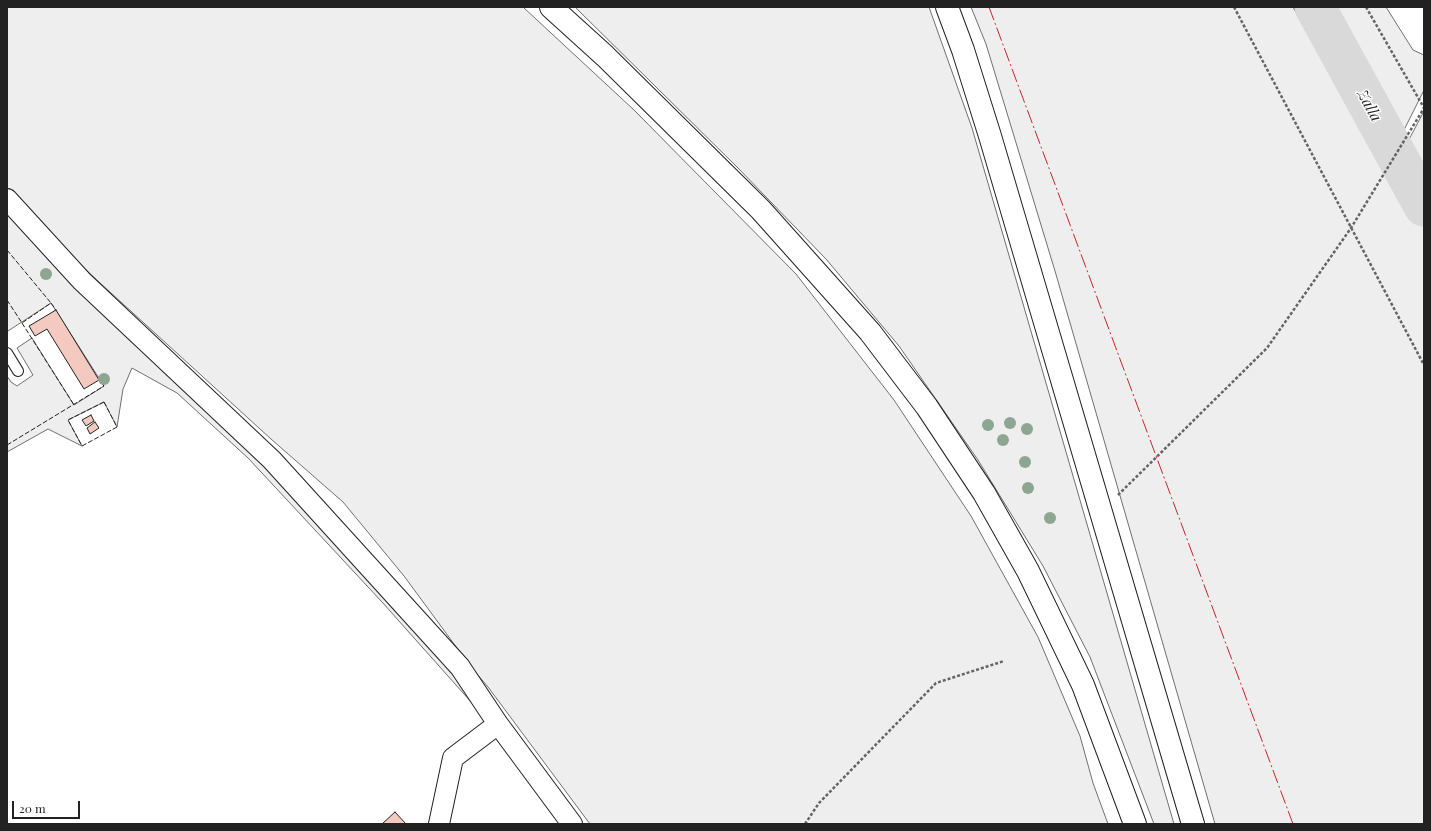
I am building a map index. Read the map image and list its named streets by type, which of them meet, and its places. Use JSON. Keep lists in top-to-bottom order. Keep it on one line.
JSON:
{"water":["Zalla"],"scale_bar":"20 m"}
